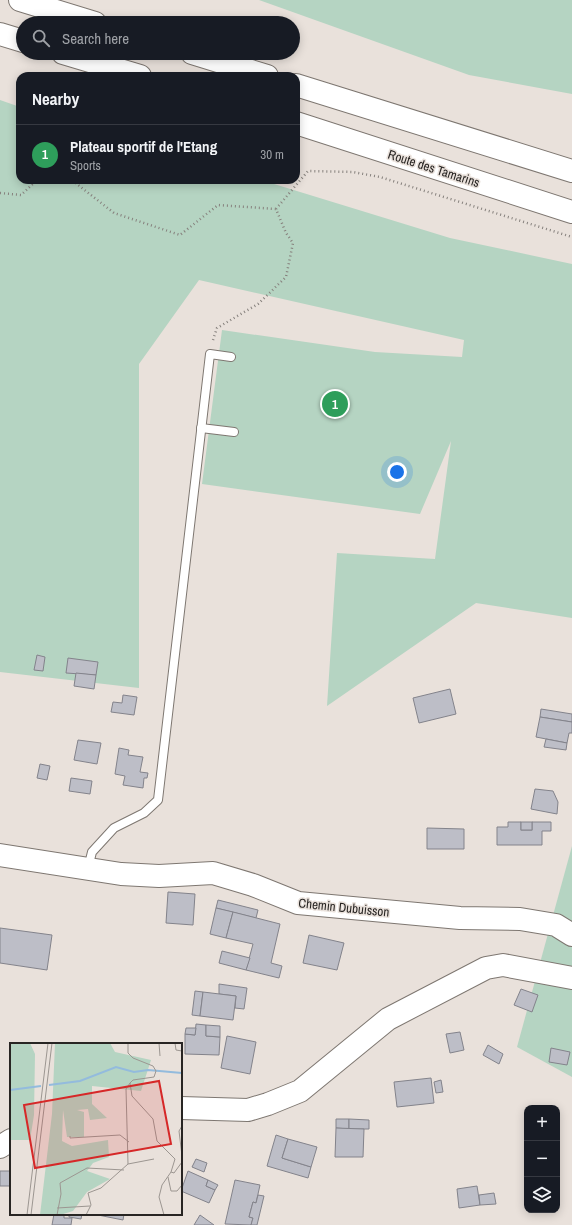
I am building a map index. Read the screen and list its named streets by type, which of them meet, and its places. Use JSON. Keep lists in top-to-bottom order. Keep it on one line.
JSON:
{"streets":{"main road":["Route des Tamarins","Chemin Dubuisson"]},"page":{"search":"Search here","heading":"Nearby","list":[{"mark":"1","name":"Plateau sportif de l'Etang","note":"Sports","value":"30 m"}],"pins":"1","map_buttons":["+","−"]}}
